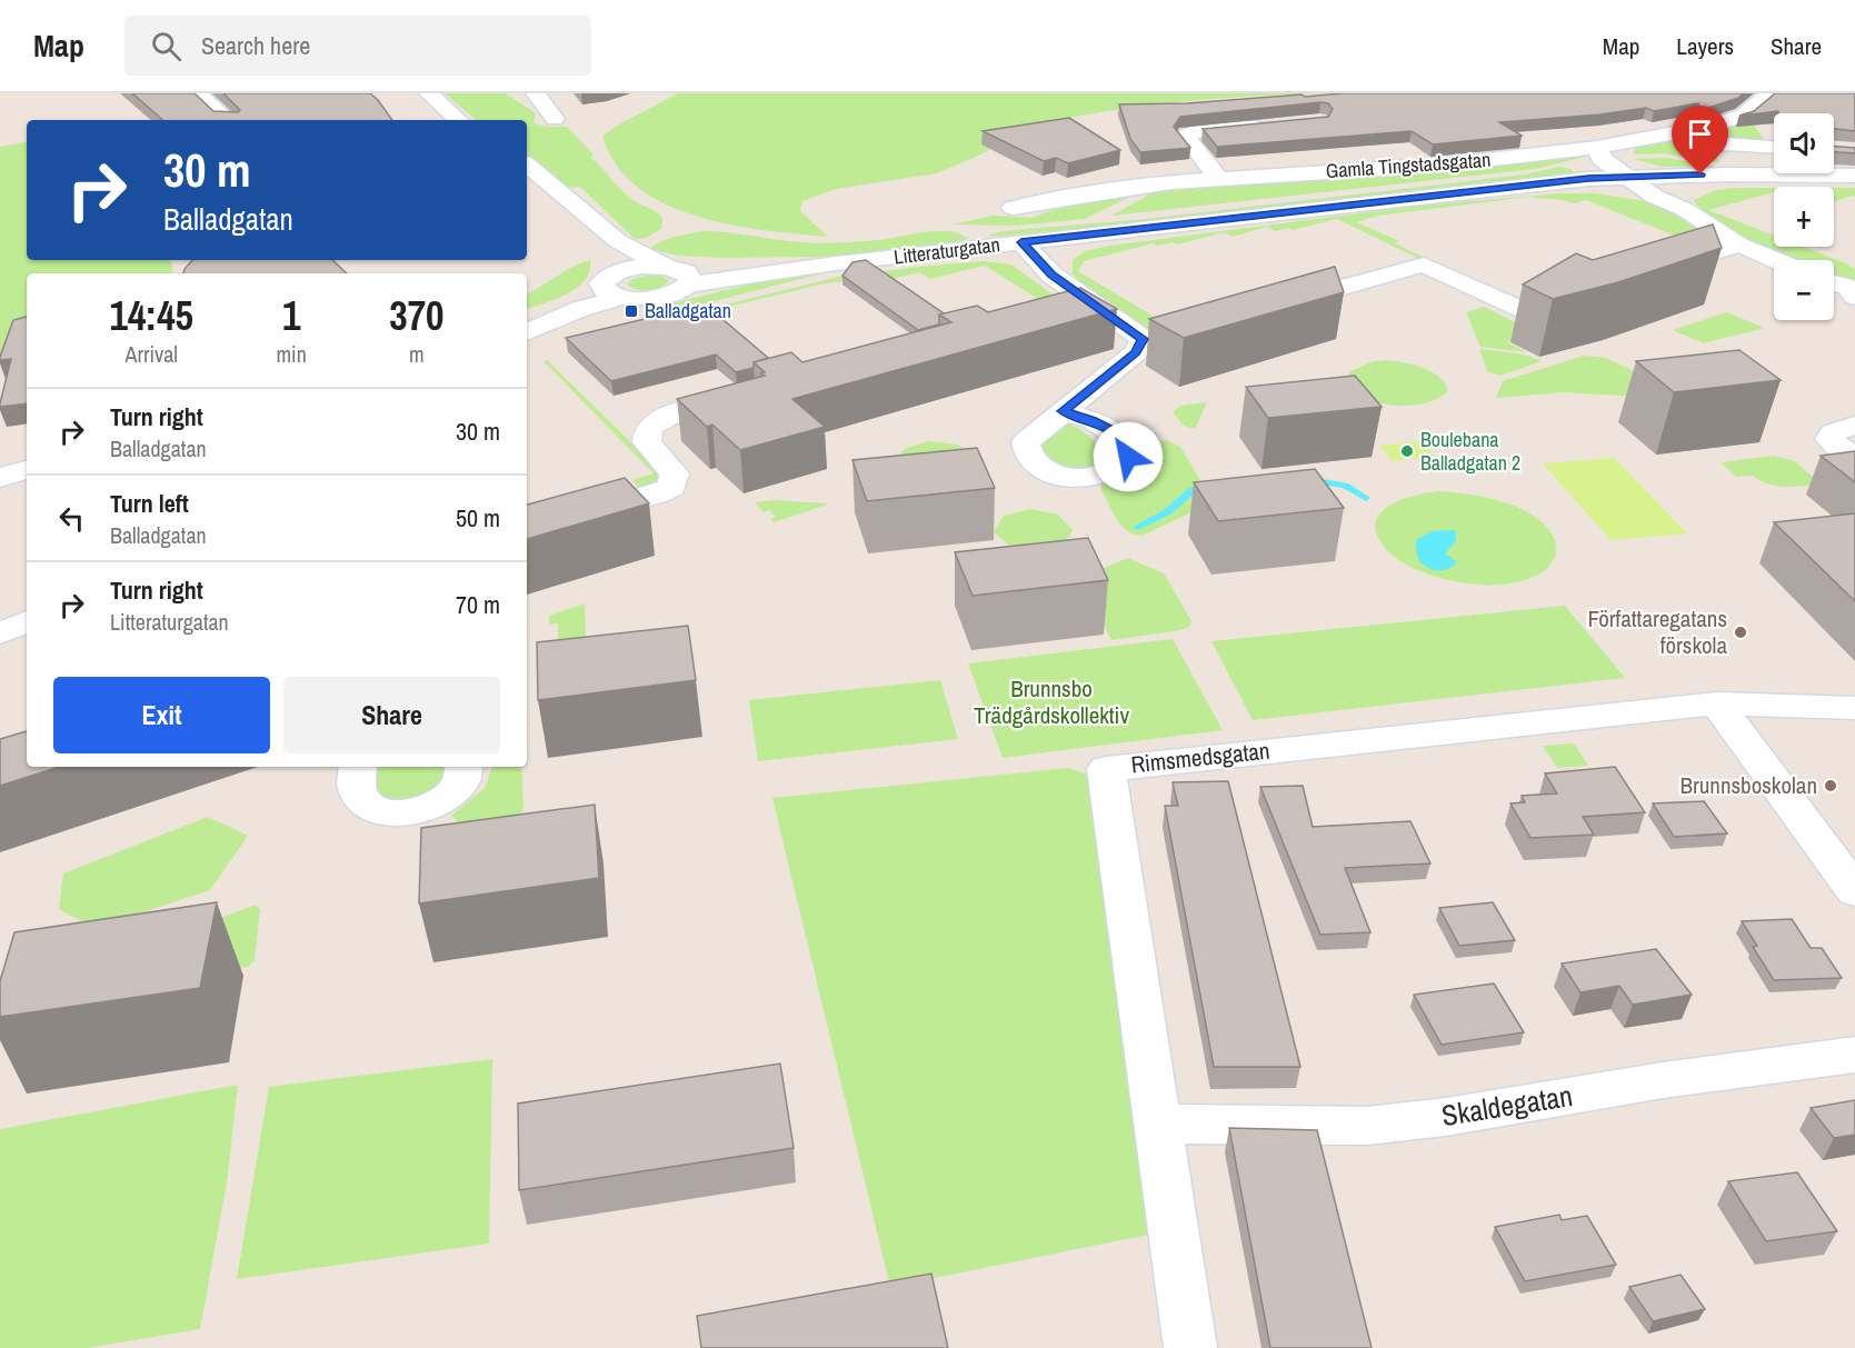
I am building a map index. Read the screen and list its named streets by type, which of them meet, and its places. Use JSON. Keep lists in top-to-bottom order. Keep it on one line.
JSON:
{"streets":{"street":["Gamla Tingstadsgatan","Litteraturgatan","Rimsmedsgatan","Skaldegatan"]},"crossings":[["Rimsmedsgatan","Skaldegatan"]],"parks":["Brunnsbo Trädgårdskollektiv"],"places":{"transit":["Balladgatan"],"other":["Boulebana Balladgatan 2","Författaregatans förskola","Brunnsboskolan"]},"page":{"header":"Map","search":"Search here","nav":["Map","Layers","Share"],"map_buttons":["+","−"],"turn":["30 m","Balladgatan"],"eta":["14:45","Arrival","1","min","370","m"],"list":[{"name":"Turn right","note":"Balladgatan","value":"30 m"},{"name":"Turn left","note":"Balladgatan","value":"50 m"},{"name":"Turn right","note":"Litteraturgatan","value":"70 m"}],"buttons":["Exit","Share"]}}
